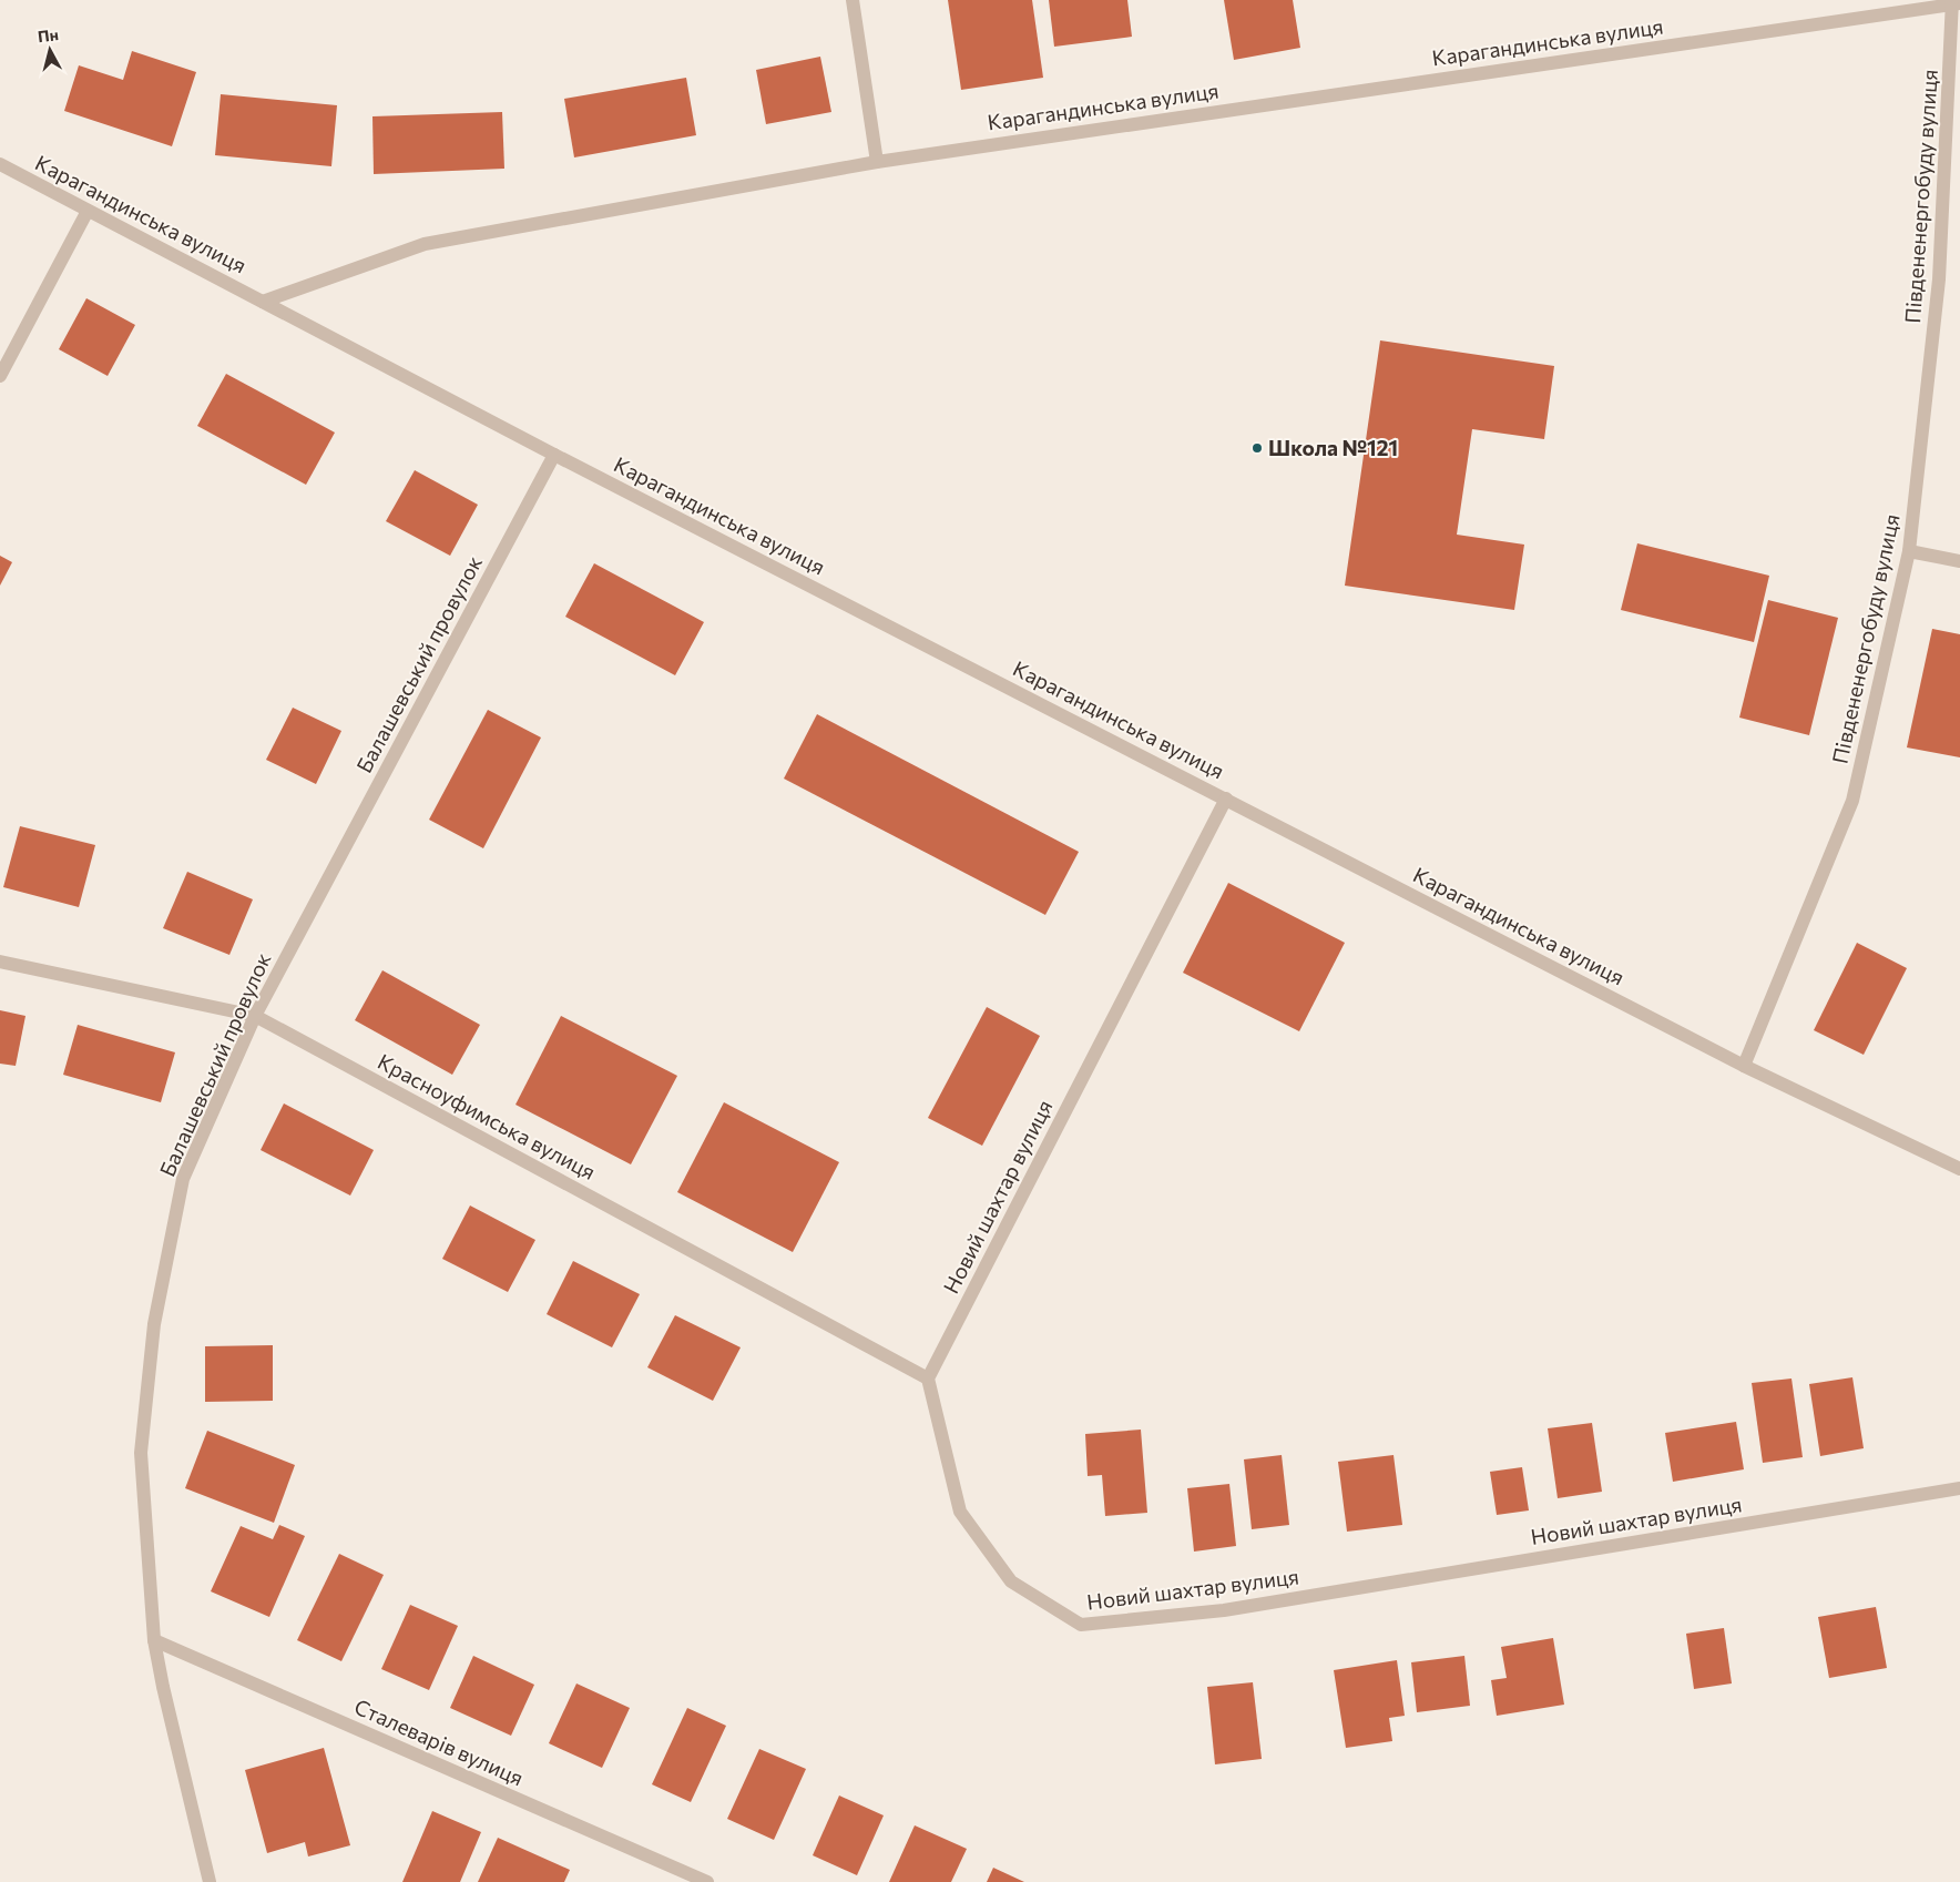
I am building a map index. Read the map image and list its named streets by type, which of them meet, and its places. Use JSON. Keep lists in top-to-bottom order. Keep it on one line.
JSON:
{"streets":{"street":["Карагандинська вулиця","Південенергобуду вулиця","Балашевський провулок","Красноуфимська вулиця","Новий шахтар вулиця","Сталеварів вулиця"]},"crossings":[["Карагандинська вулиця","Південенергобуду вулиця"],["Карагандинська вулиця","Балашевський провулок"],["Карагандинська вулиця","Новий шахтар вулиця"],["Балашевський провулок","Красноуфимська вулиця"],["Балашевський провулок","Сталеварів вулиця"],["Красноуфимська вулиця","Новий шахтар вулиця"]],"places":["Школа №121"],"north":"top"}
